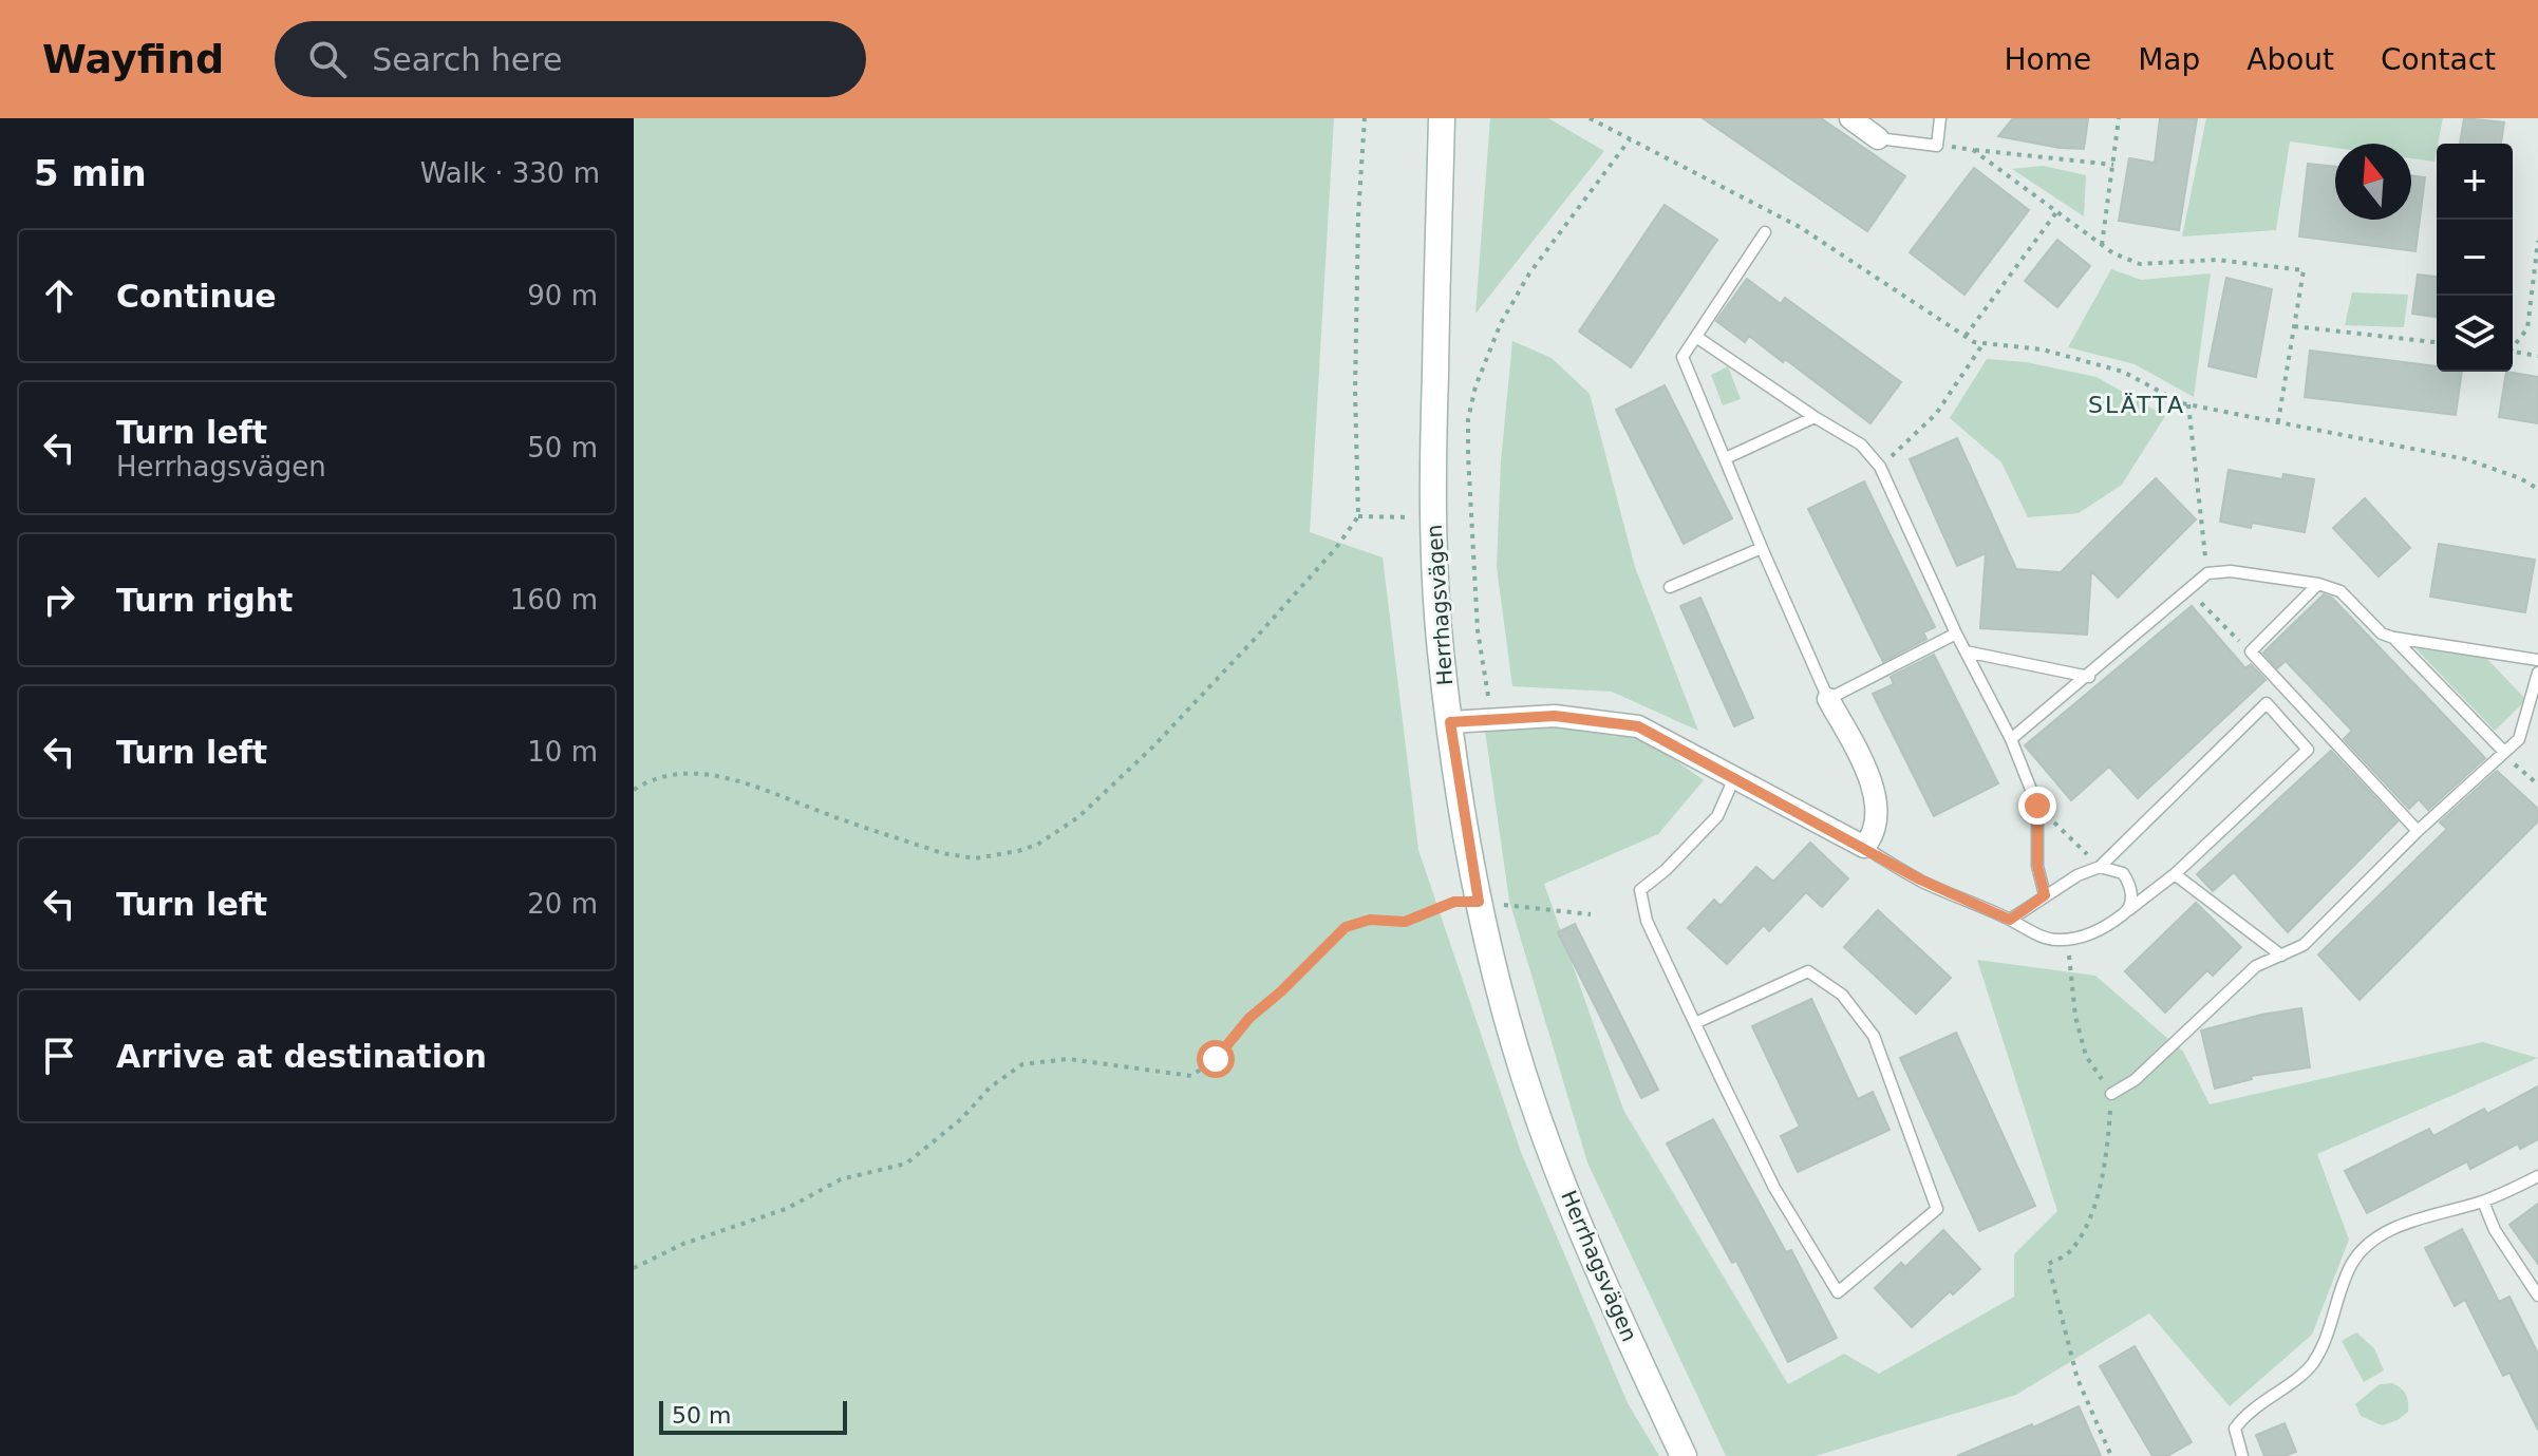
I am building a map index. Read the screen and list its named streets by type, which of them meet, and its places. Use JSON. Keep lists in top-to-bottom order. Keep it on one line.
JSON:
{"streets":{"street":["Herrhagsvägen"]},"districts":["SLÄTTA"],"scale_bar":"50 m","north":"top","page":{"header":"Wayfind","search":"Search here","nav":["Home","Map","About","Contact"],"heading":["5 min","Walk · 330 m"],"map_buttons":["+","−"],"list":[["Continue","90 m"],["Turn left","Herrhagsvägen","50 m"],["Turn right","160 m"],["Turn left","10 m"],["Turn left","20 m"],"Arrive at destination"],"scale":"50 m"}}
